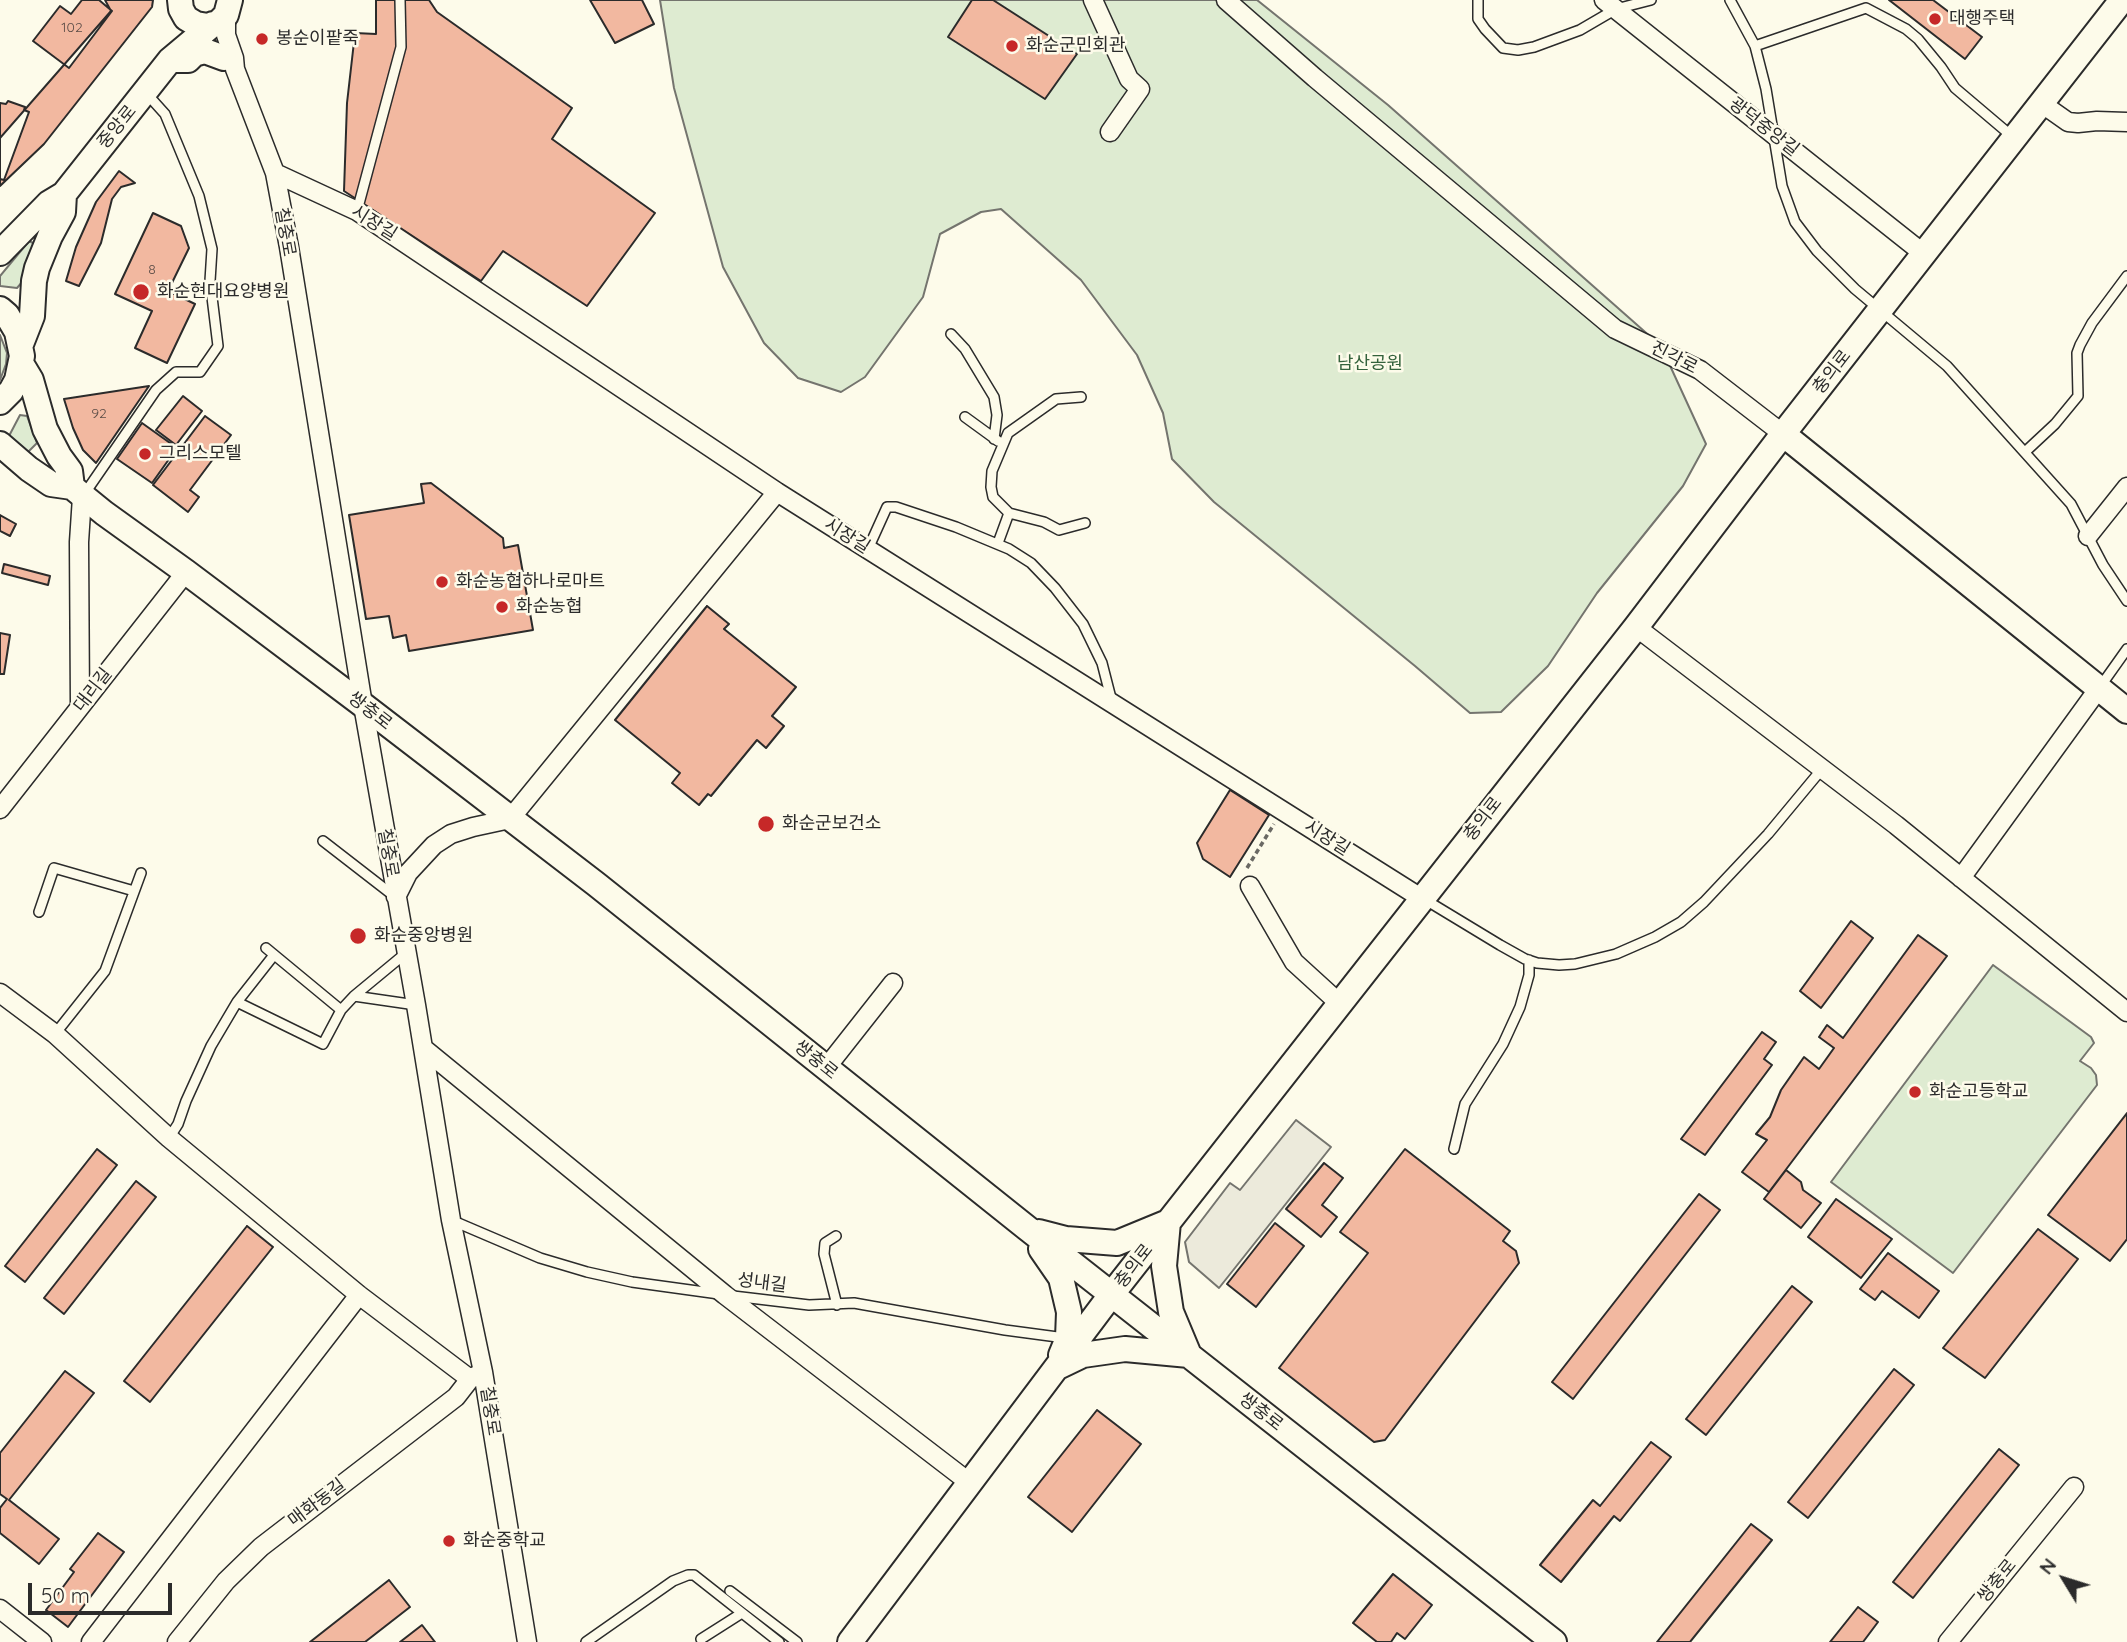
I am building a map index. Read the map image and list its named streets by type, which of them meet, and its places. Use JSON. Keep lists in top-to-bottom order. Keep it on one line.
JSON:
{"streets":{"street":["중앙로","광덕중앙길","시장길","칠충로","진각로","충의로","대리길","쌍충로","매화동길"],"lane":["성내길"]},"crossings":[["광덕중앙길","충의로"],["시장길","칠충로"],["시장길","충의로"],["칠충로","쌍충로"],["칠충로","성내길"],["칠충로","매화동길"],["진각로","충의로"],["충의로","쌍충로"],["충의로","성내길"],["대리길","쌍충로"]],"parks":["남산공원"],"places":["대행주택","봉순이팥죽","화순군민회관","화순현대요양병원","그리스모텔","화순농협하나로마트","화순농협","화순군보건소","화순중앙병원","화순고등학교","화순중학교"],"house_numbers":["102","8","92"],"scale_bar":"50 m","north":"top left"}
